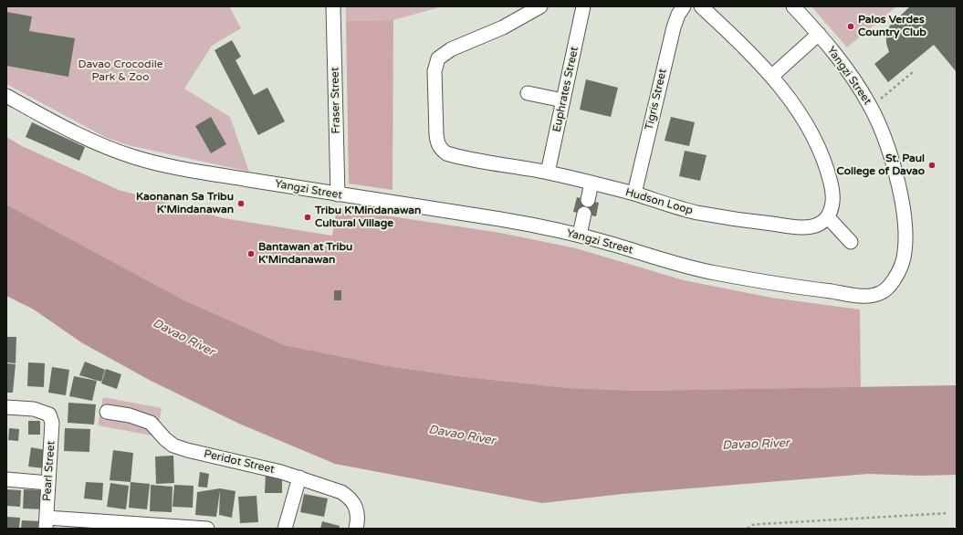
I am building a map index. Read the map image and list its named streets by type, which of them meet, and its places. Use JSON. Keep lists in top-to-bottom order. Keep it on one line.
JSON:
{"streets":{"street":["Yangzi Street","Euphrates Street","Tigris Street","Fraser Street","Hudson Loop","Peridot Street","Pearl Street"]},"crossings":[["Yangzi Street","Fraser Street"],["Euphrates Street","Hudson Loop"],["Tigris Street","Hudson Loop"]],"water":["Davao River"],"parks":["Davao Crocodile Park & Zoo"],"places":["Palos Verdes Country Club","St. Paul College of Davao","Kaonanan Sa Tribu K'Mindanawan","Tribu K'Mindanawan Cultural Village","Bantawan at Tribu K'Mindanawan"]}
